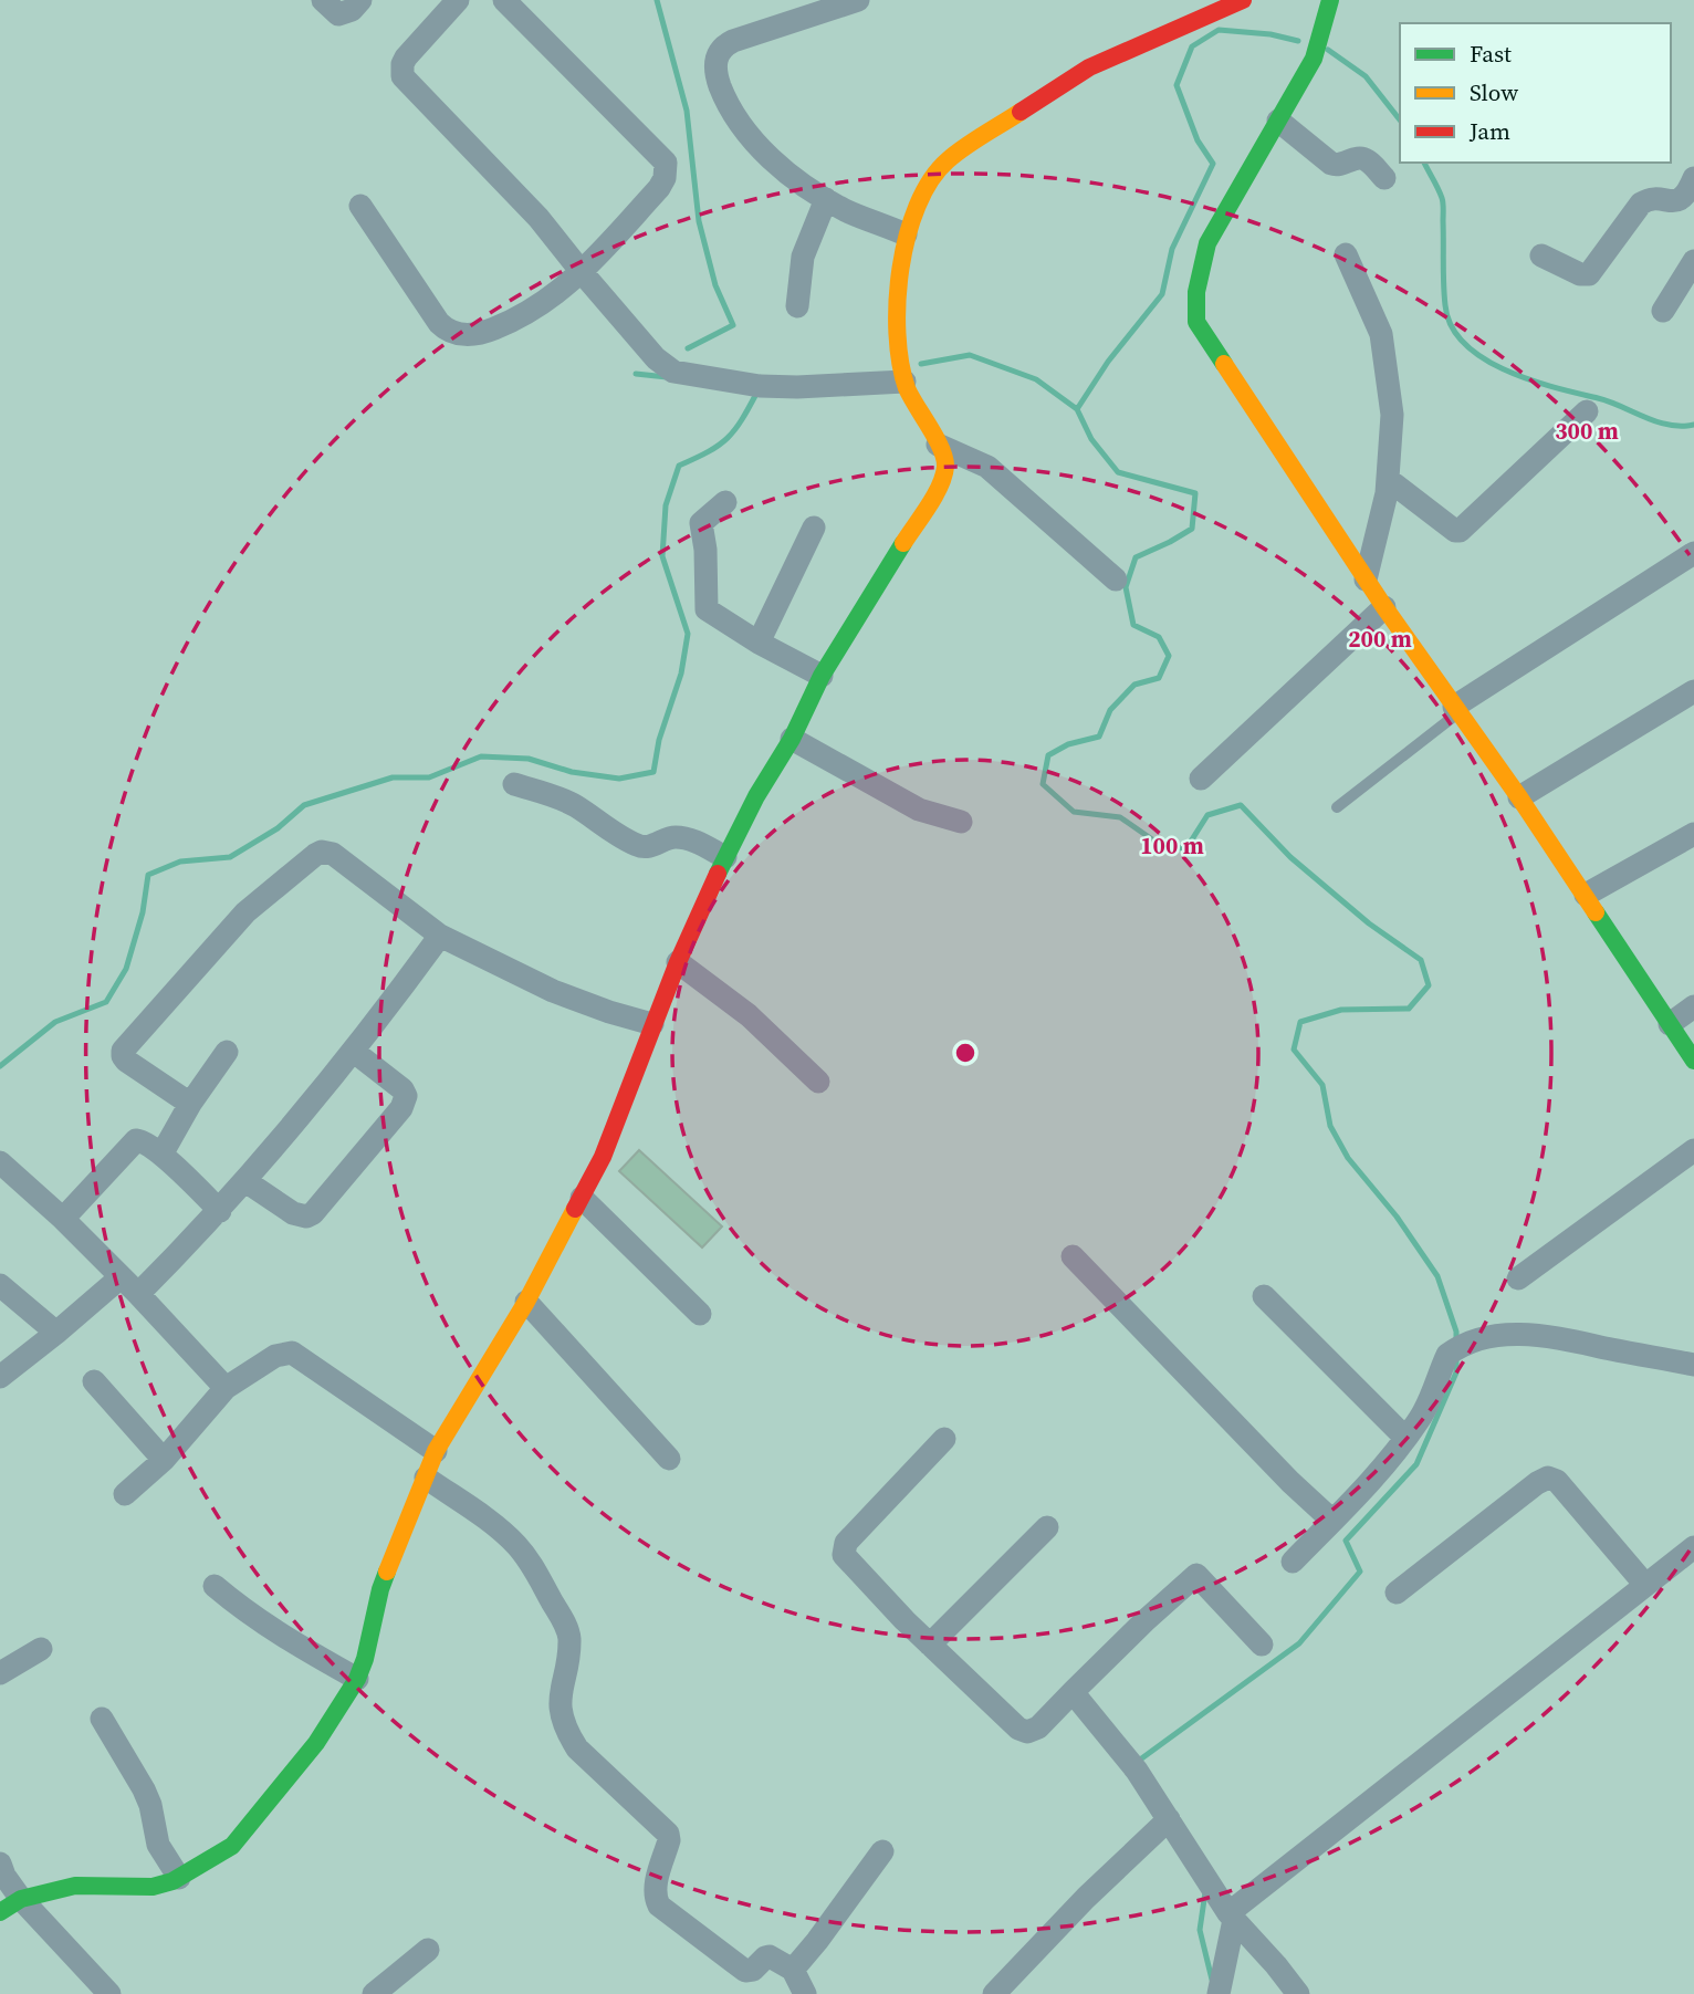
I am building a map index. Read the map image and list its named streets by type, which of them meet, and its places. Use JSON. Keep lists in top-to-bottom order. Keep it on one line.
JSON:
{"legend":["Fast","Slow","Jam"],"rings":["300 m","200 m","100 m"]}
